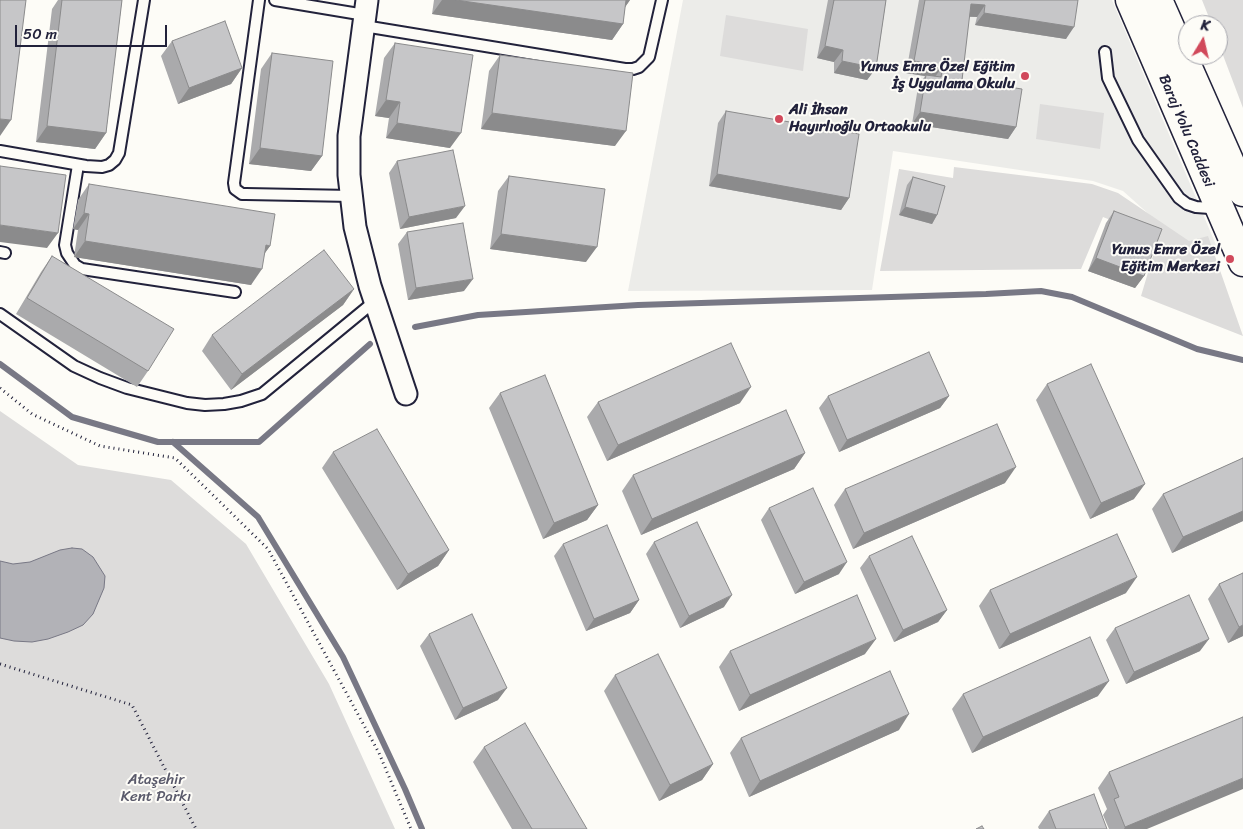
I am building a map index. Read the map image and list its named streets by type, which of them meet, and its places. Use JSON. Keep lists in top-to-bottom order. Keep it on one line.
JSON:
{"streets":{"main road":["Baraj Yolu Caddesi"]},"parks":["Ataşehir Kent Parkı"],"places":["Yunus Emre Özel Eğitim İş Uygulama Okulu","Ali İhsan Hayırlıoğlu Ortaokulu","Yunus Emre Özel Eğitim Merkezi"],"scale_bar":"50 m","north":"top"}
